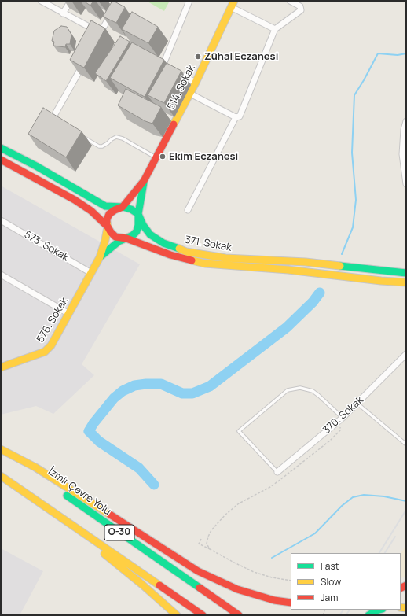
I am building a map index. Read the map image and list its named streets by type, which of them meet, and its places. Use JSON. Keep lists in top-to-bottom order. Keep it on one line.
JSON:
{"streets":{"main road":["514. Sokak","371. Sokak","576. Sokak","İzmir Çevre Yolu","O-30"],"street":["573. Sokak","370. Sokak"]},"crossings":[["371. Sokak","576. Sokak"],["573. Sokak","576. Sokak"]],"places":["Zühal Eczanesi","Ekim Eczanesi"],"legend":["Fast","Slow","Jam"]}
